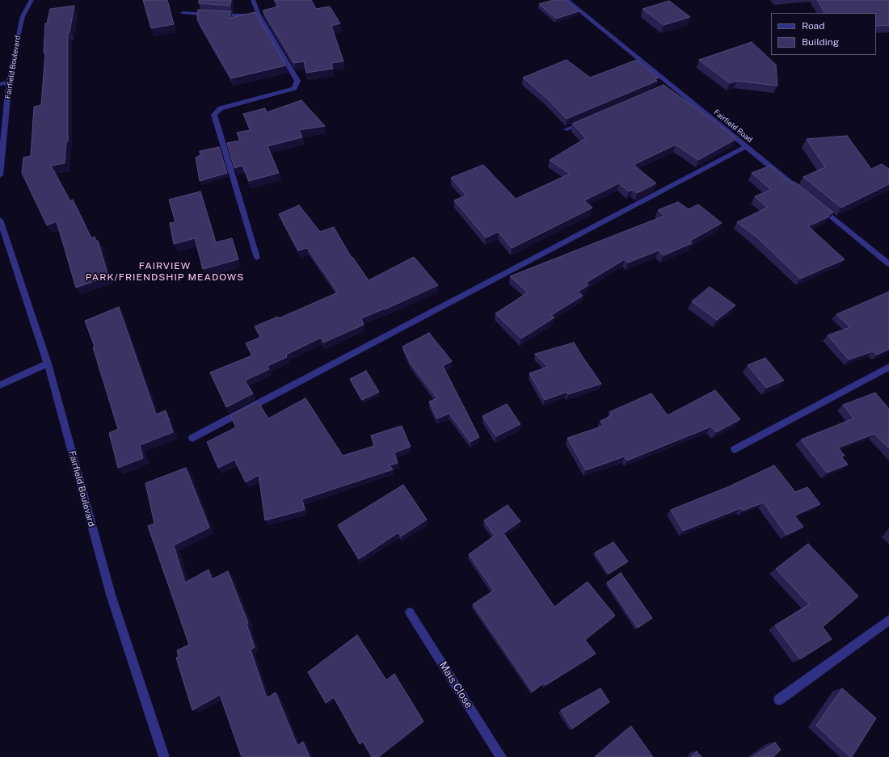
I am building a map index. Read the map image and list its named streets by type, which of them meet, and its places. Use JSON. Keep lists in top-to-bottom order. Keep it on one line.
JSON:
{"streets":{"street":["Fairfield Boulevard","Fairfield Road","Mais Close"]},"districts":["FAIRVIEW PARK/FRIENDSHIP MEADOWS"],"legend":["Road","Building"]}
